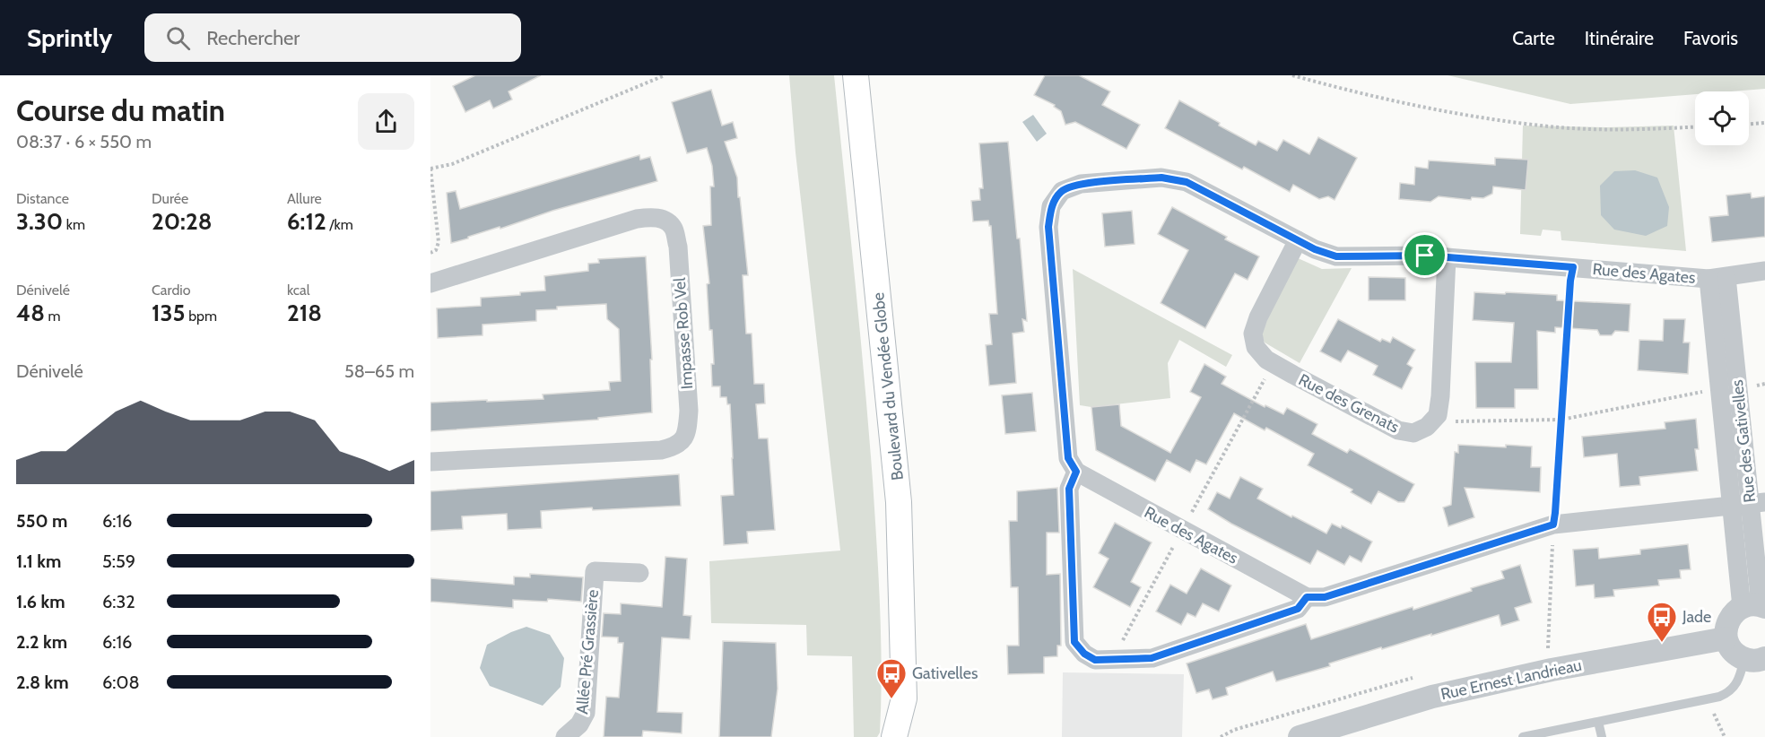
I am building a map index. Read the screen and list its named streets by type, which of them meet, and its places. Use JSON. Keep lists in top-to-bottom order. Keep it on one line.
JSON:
{"streets":{"main road":["Boulevard du Vendée Globe"],"street":["Rue des Agates","Impasse Rob Vel","Rue des Grenats","Rue des Gativelles","Allée Pré Grassière","Rue Ernest Landrieau"]},"crossings":[["Rue des Agates","Rue des Grenats"],["Rue des Agates","Rue des Gativelles"]],"places":{"bus stop":["Jade","Gativelles"]},"page":{"header":"Sprintly","search":"Rechercher","nav":["Carte","Itinéraire","Favoris"],"heading":["Course du matin","08:37 · 6 × 550 m"],"stats":[["Distance","3.30 km"],["Durée","20:28"],["Allure","6:12 /km"],["Dénivelé","48 m"],["Cardio","135 bpm"],["kcal","218"]],"chart":["Dénivelé","58–65 m"],"list":[{"name":"550 m","note":"6:16"},{"name":"1.1 km","note":"5:59"},{"name":"1.6 km","note":"6:32"},{"name":"2.2 km","note":"6:16"},{"name":"2.8 km","note":"6:08"}]}}
